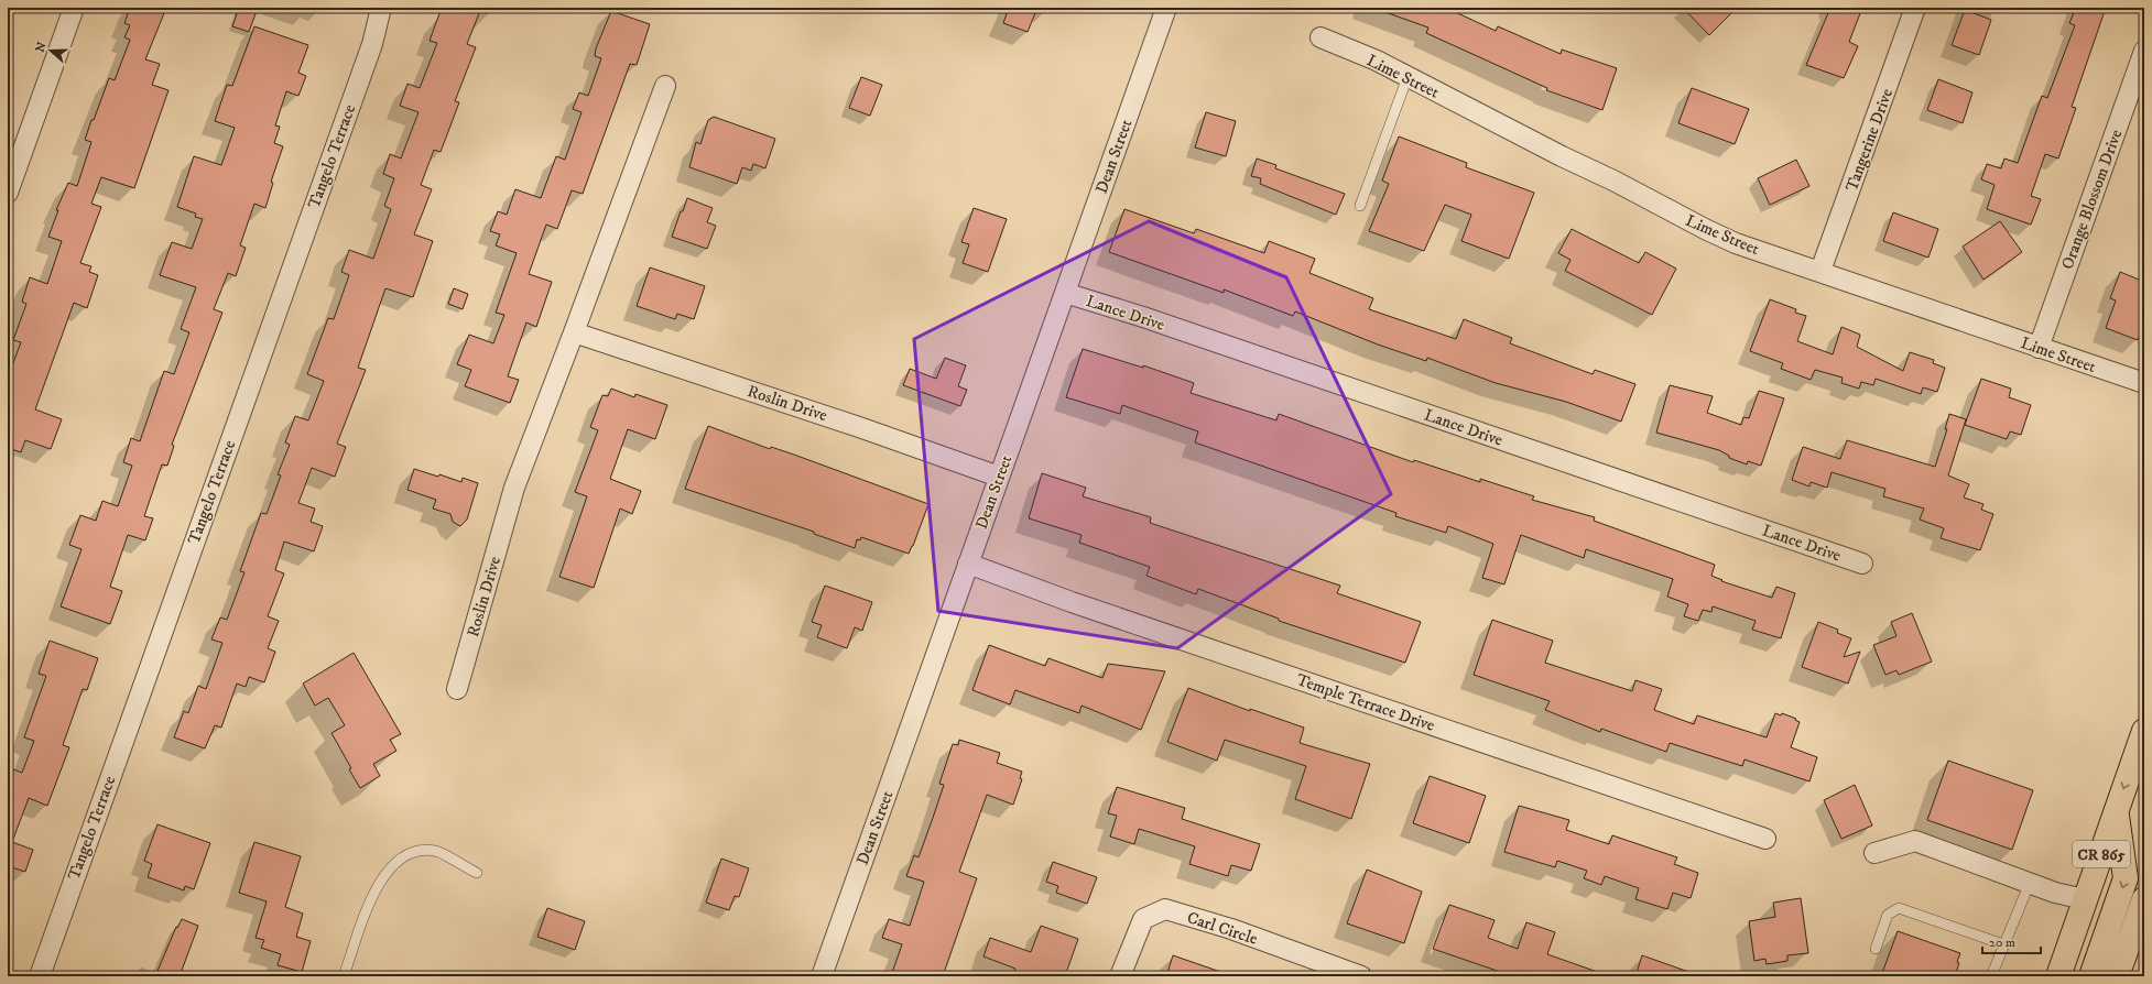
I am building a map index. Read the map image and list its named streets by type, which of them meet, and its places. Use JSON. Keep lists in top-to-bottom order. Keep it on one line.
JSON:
{"streets":{"main road":["CR 865"],"street":["Lime Street","Tangerine Drive","Tangelo Terrace","Dean Street","Orange Blossom Drive","Lance Drive","Roslin Drive","Temple Terrace Drive","Carl Circle"]},"crossings":[["Lime Street","Tangerine Drive"],["Lime Street","Orange Blossom Drive"],["Dean Street","Lance Drive"],["Dean Street","Roslin Drive"],["Dean Street","Temple Terrace Drive"]],"scale_bar":"20 m","north":"left"}
